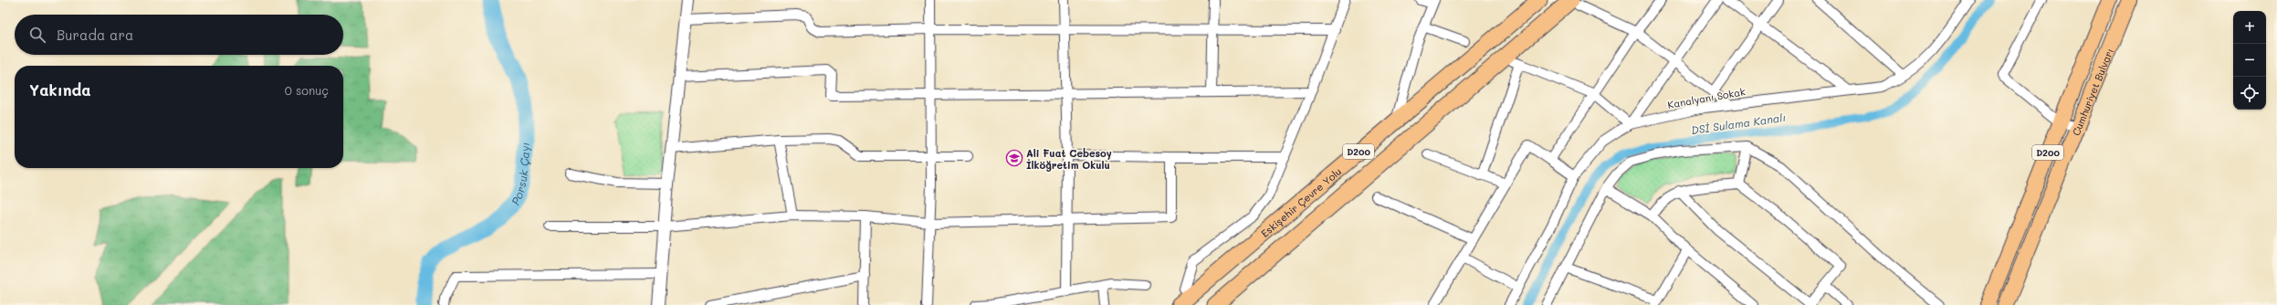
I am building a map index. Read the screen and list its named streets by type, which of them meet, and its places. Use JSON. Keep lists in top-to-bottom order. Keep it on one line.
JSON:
{"streets":{"highway":["D200","Eskişehir Çevre Yolu"],"main road":["Cumhuriyet Bulvarı"],"street":["Kanalyanı Sokak"]},"water":["DSİ Sulama Kanalı","Porsuk Çayı"],"places":{"school or university":["Ali Fuat Cebesoy İlköğretim Okulu"]},"page":{"map_buttons":["+","−"],"search":"Burada ara","heading":["Yakında","0 sonuç"]}}
